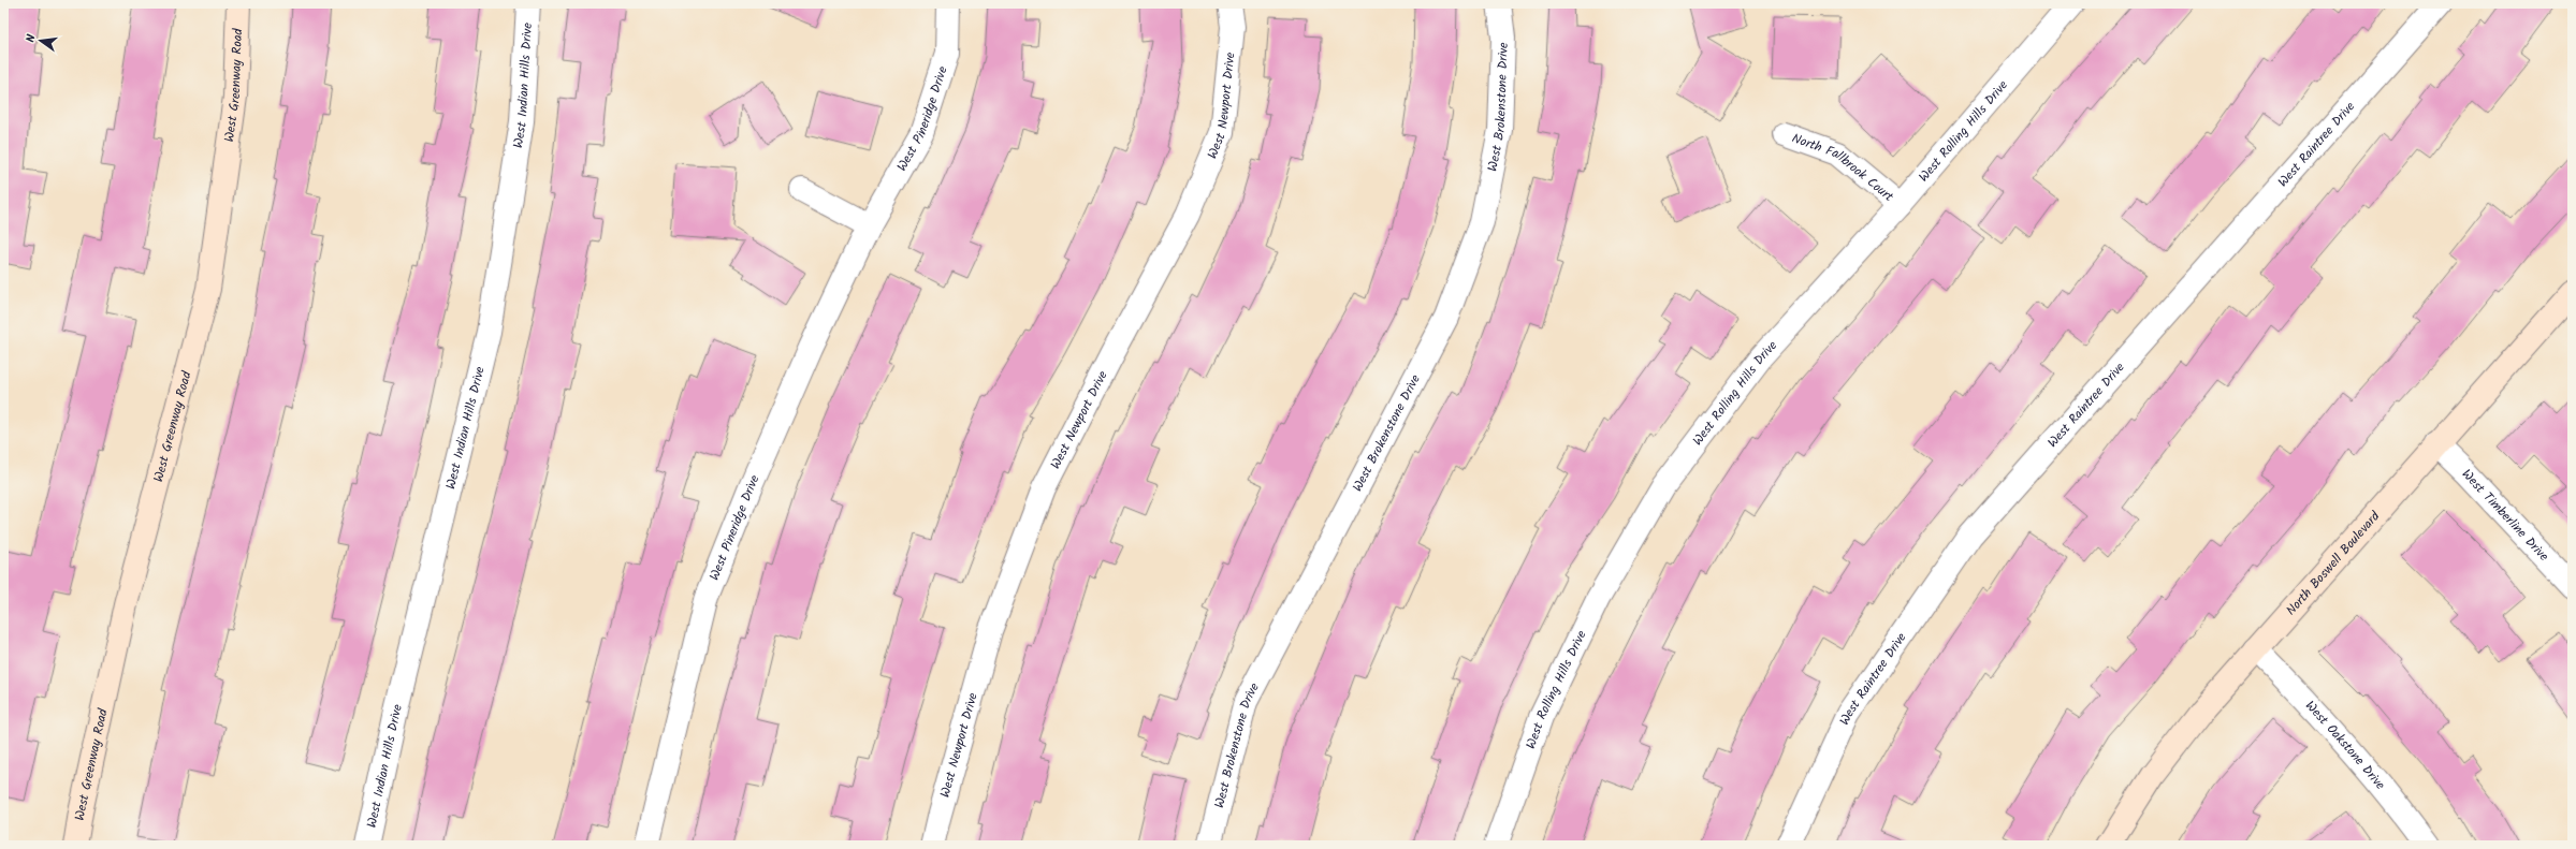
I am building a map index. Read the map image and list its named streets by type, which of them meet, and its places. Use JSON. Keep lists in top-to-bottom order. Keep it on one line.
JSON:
{"streets":{"street":["West Greenway Road","West Indian Hills Drive","West Newport Drive","West Brokenstone Drive","West Pineridge Drive","West Rolling Hills Drive","West Raintree Drive","North Fallbrook Court","West Timberline Drive","North Boswell Boulevard","West Oakstone Drive"]},"crossings":[["West Rolling Hills Drive","North Fallbrook Court"],["West Timberline Drive","North Boswell Boulevard"],["North Boswell Boulevard","West Oakstone Drive"]],"north":"left"}
